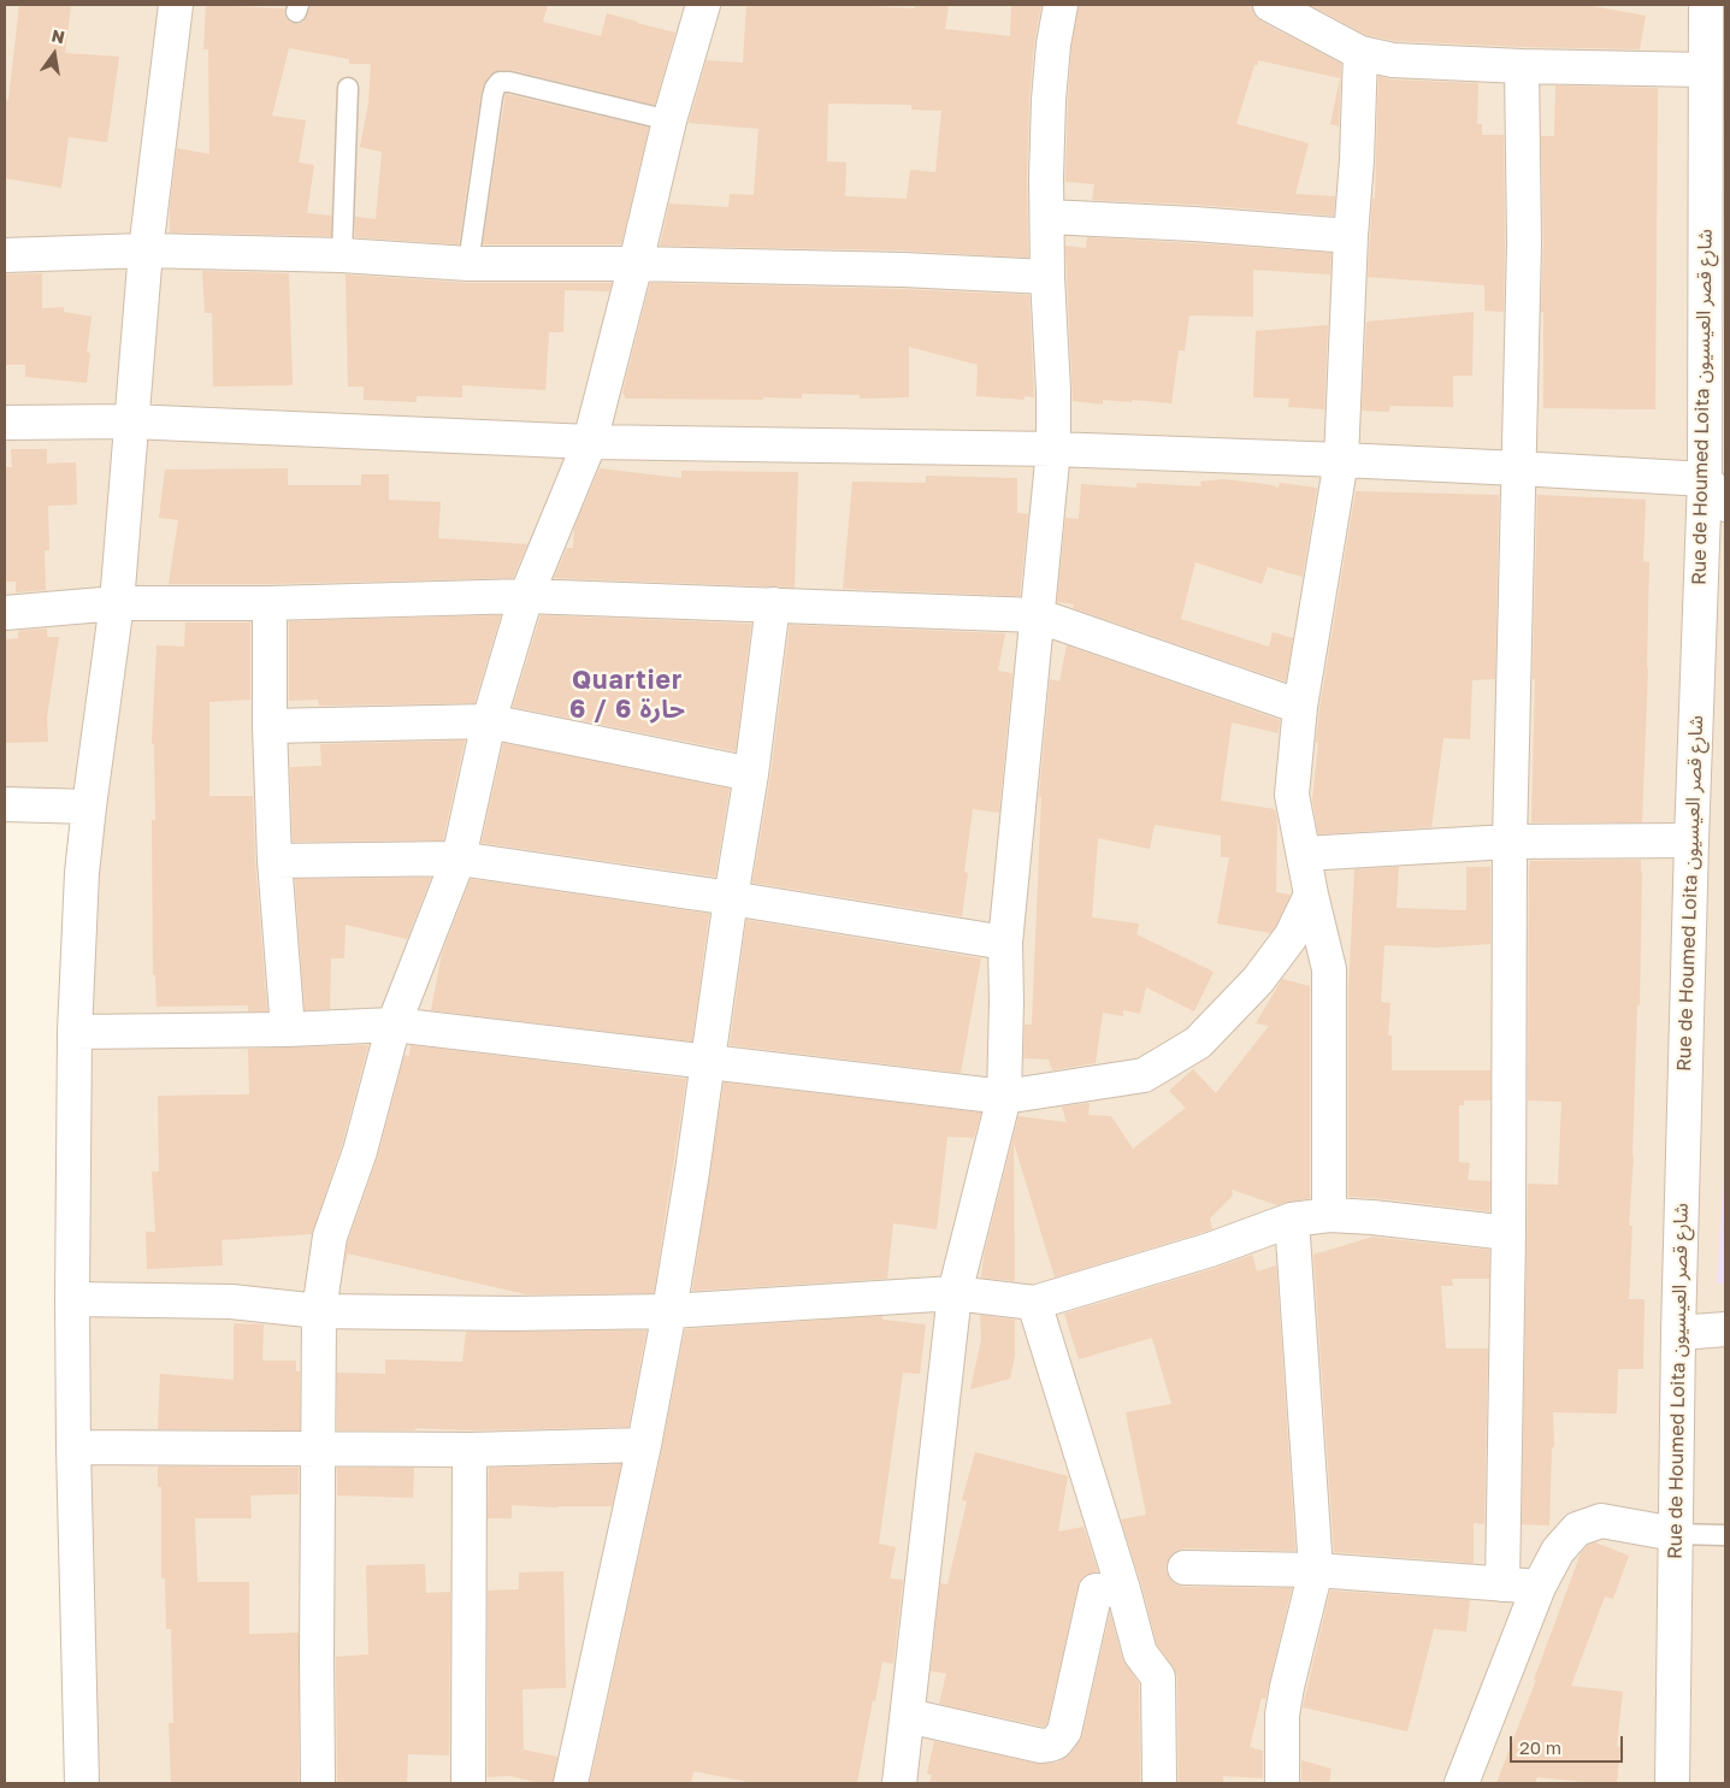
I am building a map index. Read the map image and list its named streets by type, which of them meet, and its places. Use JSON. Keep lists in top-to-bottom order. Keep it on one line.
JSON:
{"streets":{"street":["Rue de Houmed Loita شارع قصر العيسيون"]},"districts":["Quartier 6 / حارة 6"],"scale_bar":"20 m","north":"top"}
